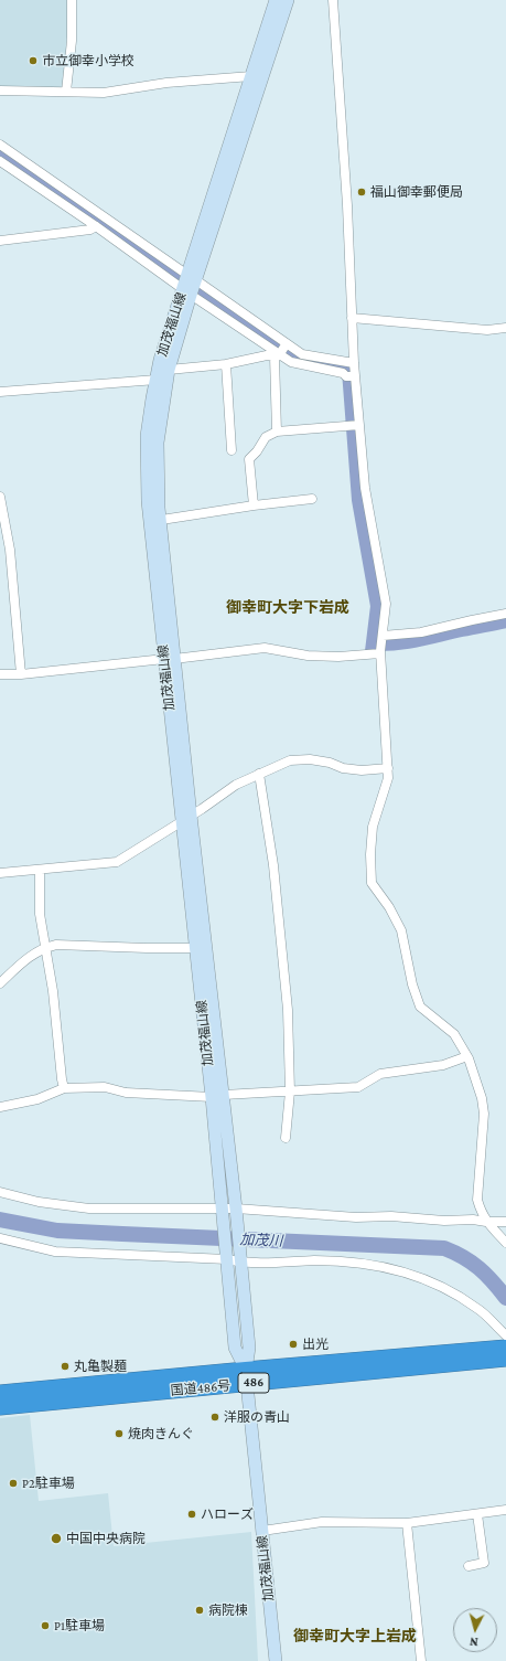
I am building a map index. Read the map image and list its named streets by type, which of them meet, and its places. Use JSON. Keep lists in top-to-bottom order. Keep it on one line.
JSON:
{"streets":{"highway":["486","国道486号"],"main road":["加茂福山線"]},"crossings":[["加茂福山線","国道486号"]],"districts":["御幸町大字下岩成","御幸町大字上岩成"],"water":["加茂川"],"places":["市立御幸小学校","福山御幸郵便局","出光","丸亀製麺","洋服の青山","焼肉きんぐ","P2駐車場","ハローズ","中国中央病院","病院棟","P1駐車場"],"north":"bottom"}
